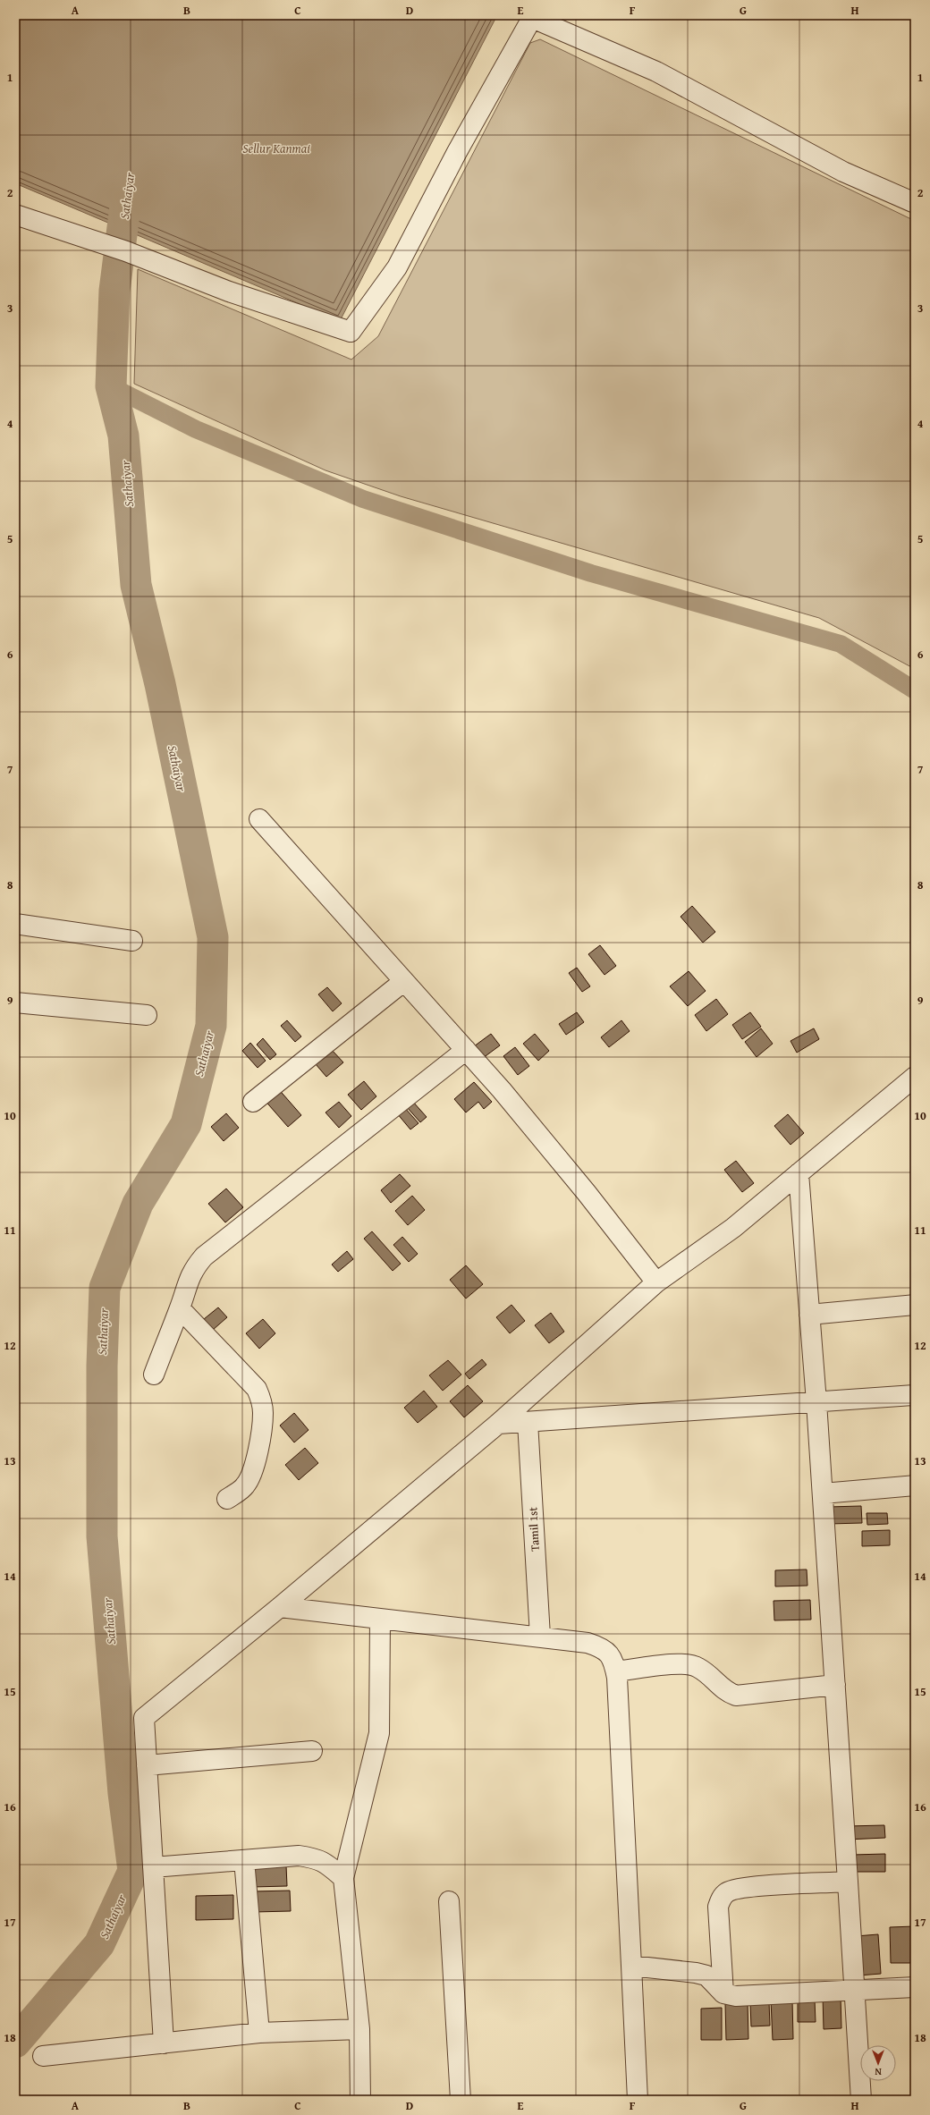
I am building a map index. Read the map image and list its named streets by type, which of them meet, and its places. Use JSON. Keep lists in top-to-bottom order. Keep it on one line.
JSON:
{"streets":{"street":["Tamil 1st"]},"water":["Sellur Kanmai","Sathaiyar"],"north":"bottom","grid":{"columns":["A","B","C","D","E","F","G","H"],"rows":["1","2","3","4","5","6","7","8","9","10","11","12","13","14","15","16","17","18"]}}
